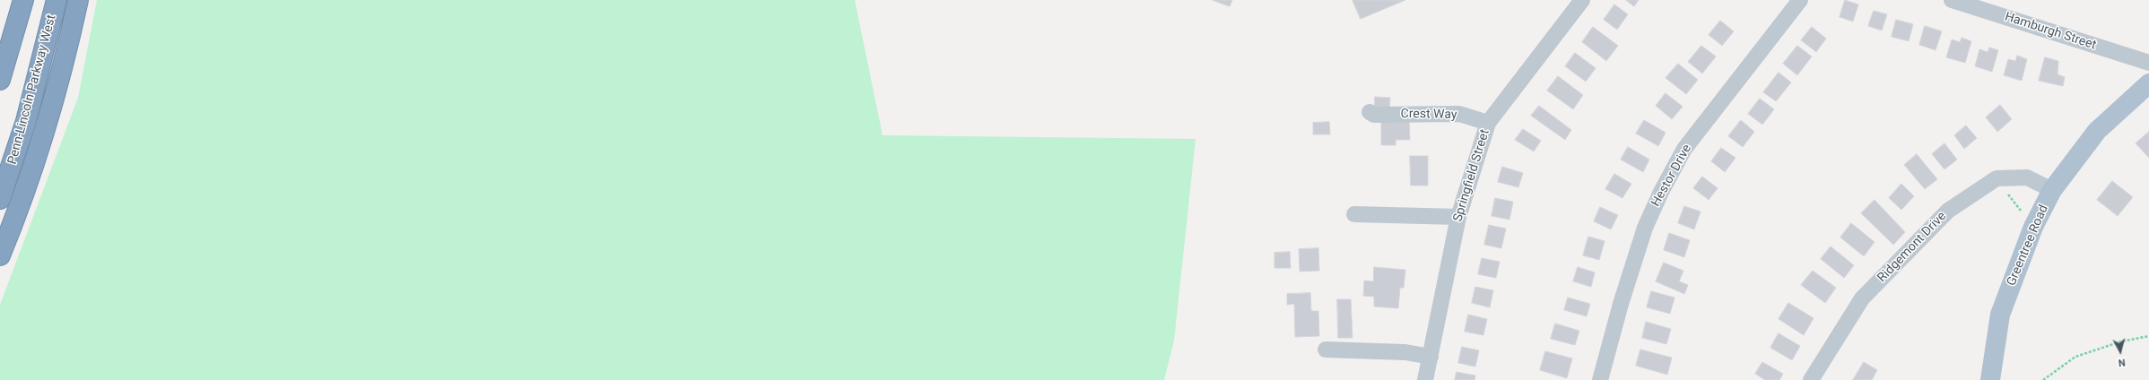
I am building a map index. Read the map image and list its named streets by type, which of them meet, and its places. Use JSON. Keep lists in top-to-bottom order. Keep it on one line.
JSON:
{"streets":{"highway":["Penn-Lincoln Parkway West"],"main road":["Greentree Road"],"street":["Hamburgh Street","Crest Way","Springfield Street","Hestor Drive","Ridgemont Drive"]},"crossings":[["Crest Way","Springfield Street"]],"north":"bottom"}
